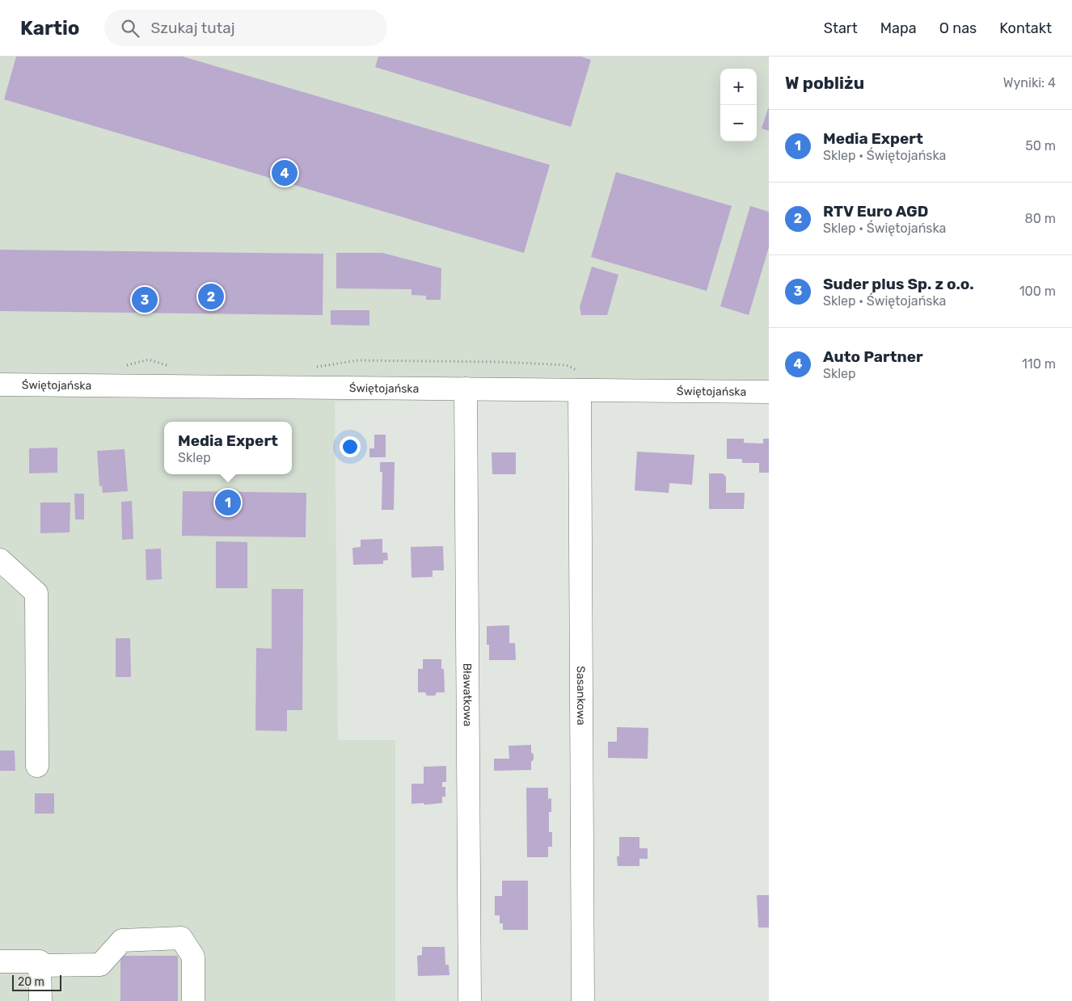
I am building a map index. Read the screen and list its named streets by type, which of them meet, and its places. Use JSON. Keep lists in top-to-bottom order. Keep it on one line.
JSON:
{"streets":{"street":["Świętojańska","Bławatkowa","Sasankowa"]},"crossings":[["Świętojańska","Bławatkowa"],["Świętojańska","Sasankowa"]],"scale_bar":"20 m","page":{"header":"Kartio","search":"Szukaj tutaj","nav":["Start","Mapa","O nas","Kontakt"],"heading":["W pobliżu","Wyniki: 4"],"map_buttons":["+","−"],"list":[{"mark":"1","name":"Media Expert","note":"Sklep · Świętojańska","value":"50 m"},{"mark":"2","name":"RTV Euro AGD","note":"Sklep · Świętojańska","value":"80 m"},{"mark":"3","name":"Suder plus Sp. z o.o.","note":"Sklep · Świętojańska","value":"100 m"},{"mark":"4","name":"Auto Partner","note":"Sklep","value":"110 m"}],"pins":["4","2","3","1"],"popup":["Media Expert","Sklep"],"scale":"20 m"}}
